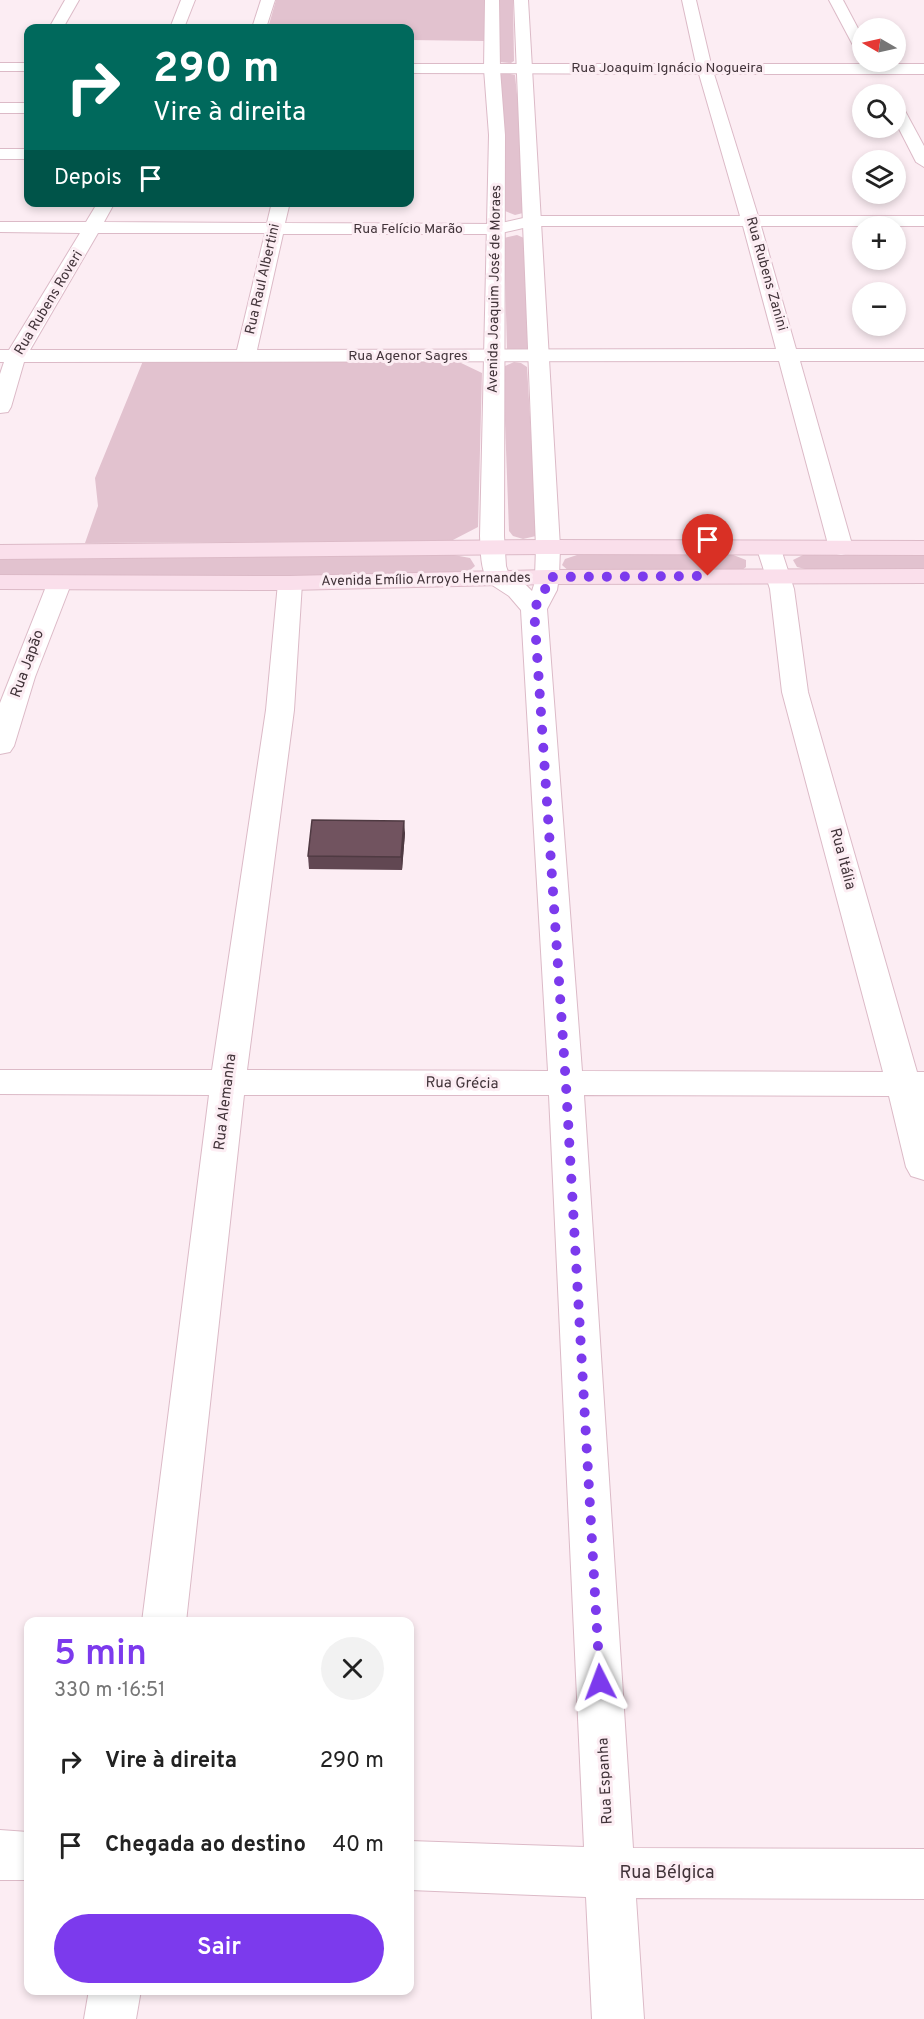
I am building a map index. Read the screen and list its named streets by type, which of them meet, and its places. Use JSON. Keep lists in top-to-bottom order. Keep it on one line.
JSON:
{"streets":{"main road":["Avenida Emílio Arroyo Hernandes"],"street":["Rua Joaquim Ignácio Nogueira","Rua Felício Marão","Rua Rubens Zanini","Rua Raul Albertini","Avenida Joaquim José de Moraes","Rua Rubens Roveri","Rua Agenor Sagres","Rua Japão","Rua Itália","Rua Grécia","Rua Alemanha","Rua Espanha","Rua Bélgica"]},"crossings":[["Rua Joaquim Ignácio Nogueira","Rua Rubens Zanini"],["Rua Joaquim Ignácio Nogueira","Avenida Joaquim José de Moraes"],["Rua Felício Marão","Rua Rubens Zanini"],["Rua Felício Marão","Rua Raul Albertini"],["Rua Felício Marão","Avenida Joaquim José de Moraes"],["Rua Felício Marão","Rua Rubens Roveri"],["Rua Rubens Zanini","Rua Agenor Sagres"],["Rua Rubens Zanini","Avenida Emílio Arroyo Hernandes"],["Rua Raul Albertini","Rua Agenor Sagres"],["Avenida Joaquim José de Moraes","Rua Agenor Sagres"],["Avenida Joaquim José de Moraes","Avenida Emílio Arroyo Hernandes"],["Rua Rubens Roveri","Rua Agenor Sagres"],["Avenida Emílio Arroyo Hernandes","Rua Japão"],["Avenida Emílio Arroyo Hernandes","Rua Itália"],["Avenida Emílio Arroyo Hernandes","Rua Alemanha"],["Avenida Emílio Arroyo Hernandes","Rua Espanha"],["Rua Itália","Rua Grécia"],["Rua Grécia","Rua Alemanha"],["Rua Grécia","Rua Espanha"],["Rua Espanha","Rua Bélgica"]],"north":"left","page":{"map_buttons":["+","−"],"turn":["290 m","Vire à direita"],"then":"Depois","heading":["5 min","330 m · 16:51"],"list":[{"name":"Vire à direita","value":"290 m"},{"name":"Chegada ao destino","value":"40 m"}],"buttons":"Sair"}}
